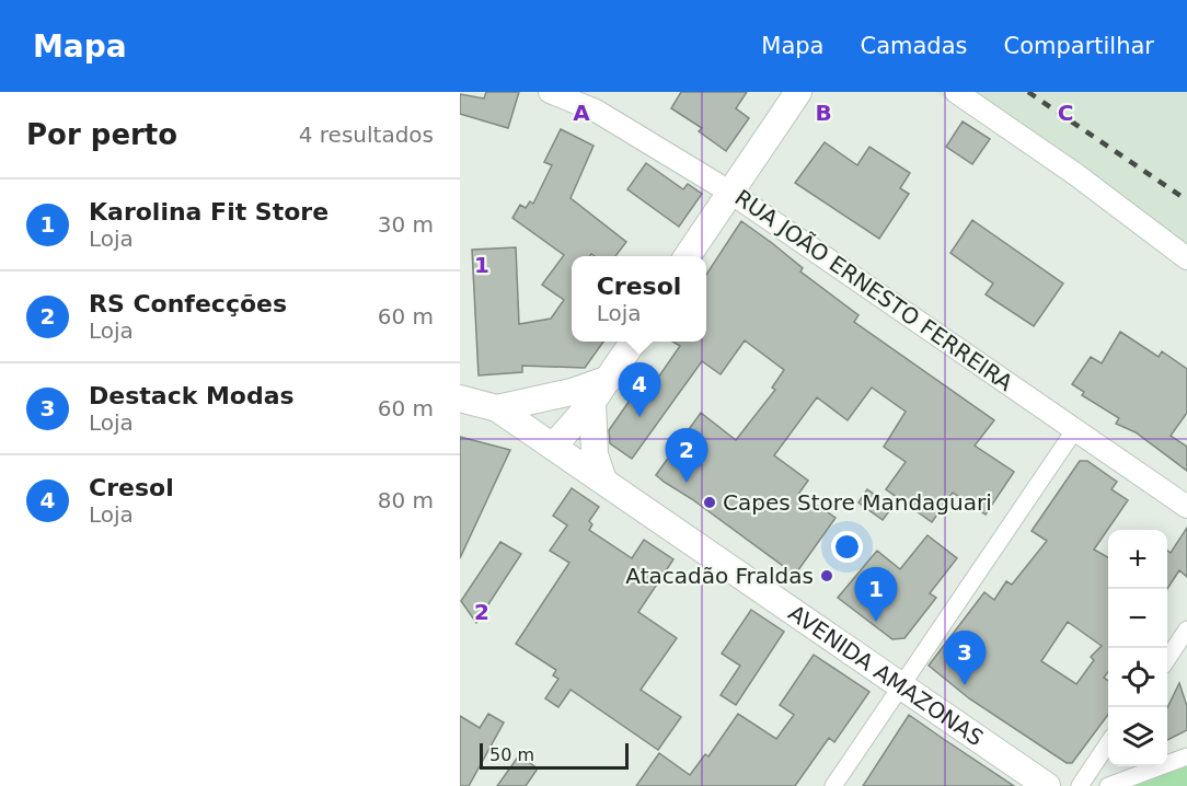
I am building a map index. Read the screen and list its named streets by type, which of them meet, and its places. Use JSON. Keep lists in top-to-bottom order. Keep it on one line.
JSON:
{"streets":{"main road":["AVENIDA AMAZONAS"],"street":["RUA JOÃO ERNESTO FERREIRA"]},"places":["Capes Store Mandaguari","Atacadão Fraldas"],"scale_bar":"50 m","page":{"header":"Mapa","nav":["Mapa","Camadas","Compartilhar"],"heading":["Por perto","4 resultados"],"list":[{"mark":"1","name":"Karolina Fit Store","note":"Loja","value":"30 m"},{"mark":"2","name":"RS Confecções","note":"Loja","value":"60 m"},{"mark":"3","name":"Destack Modas","note":"Loja","value":"60 m"},{"mark":"4","name":"Cresol","note":"Loja","value":"80 m"}],"popup":["Cresol","Loja"],"pins":["4","2","1","3"],"map_buttons":["+","−"],"scale":"50 m"},"grid":{"columns":["A","B","C"],"rows":["1","2"]}}
